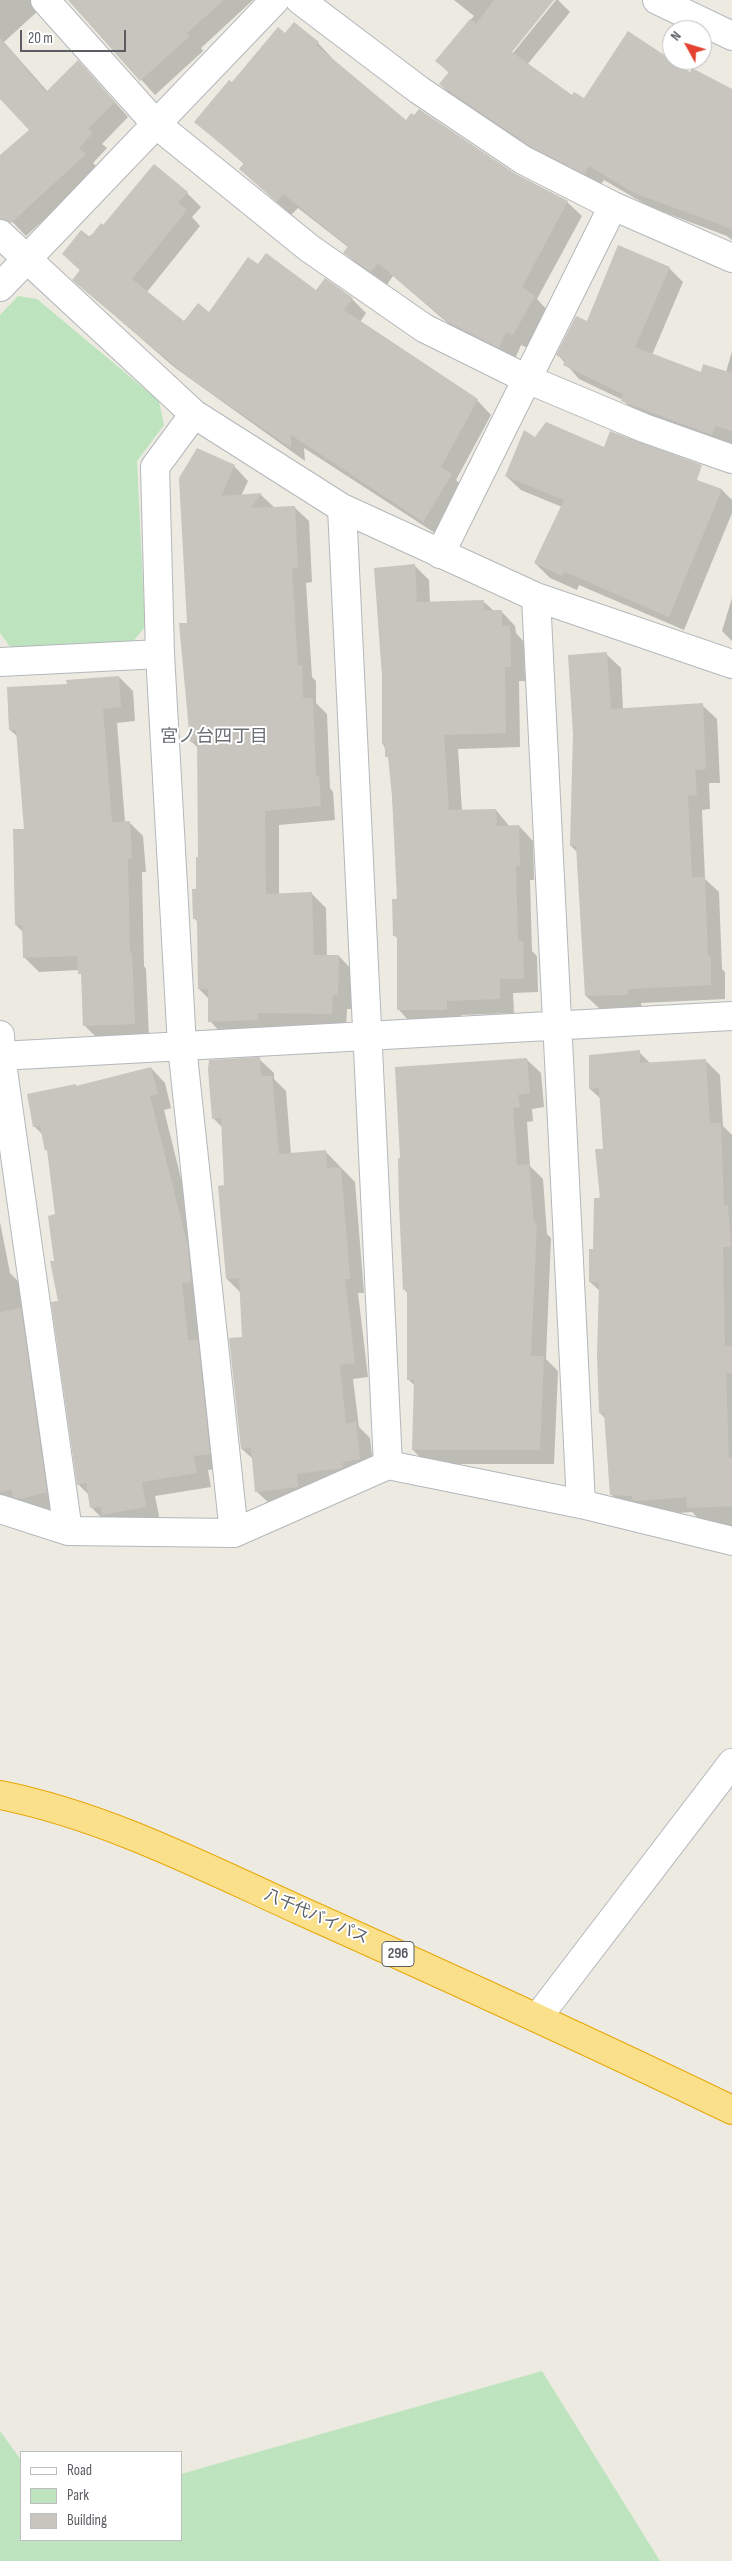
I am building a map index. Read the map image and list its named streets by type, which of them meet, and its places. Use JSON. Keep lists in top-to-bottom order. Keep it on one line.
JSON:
{"streets":{"highway":["八千代バイパス","296"]},"districts":["宮ノ台四丁目"],"legend":["Road","Park","Building"],"scale_bar":"20 m","north":"top left"}
